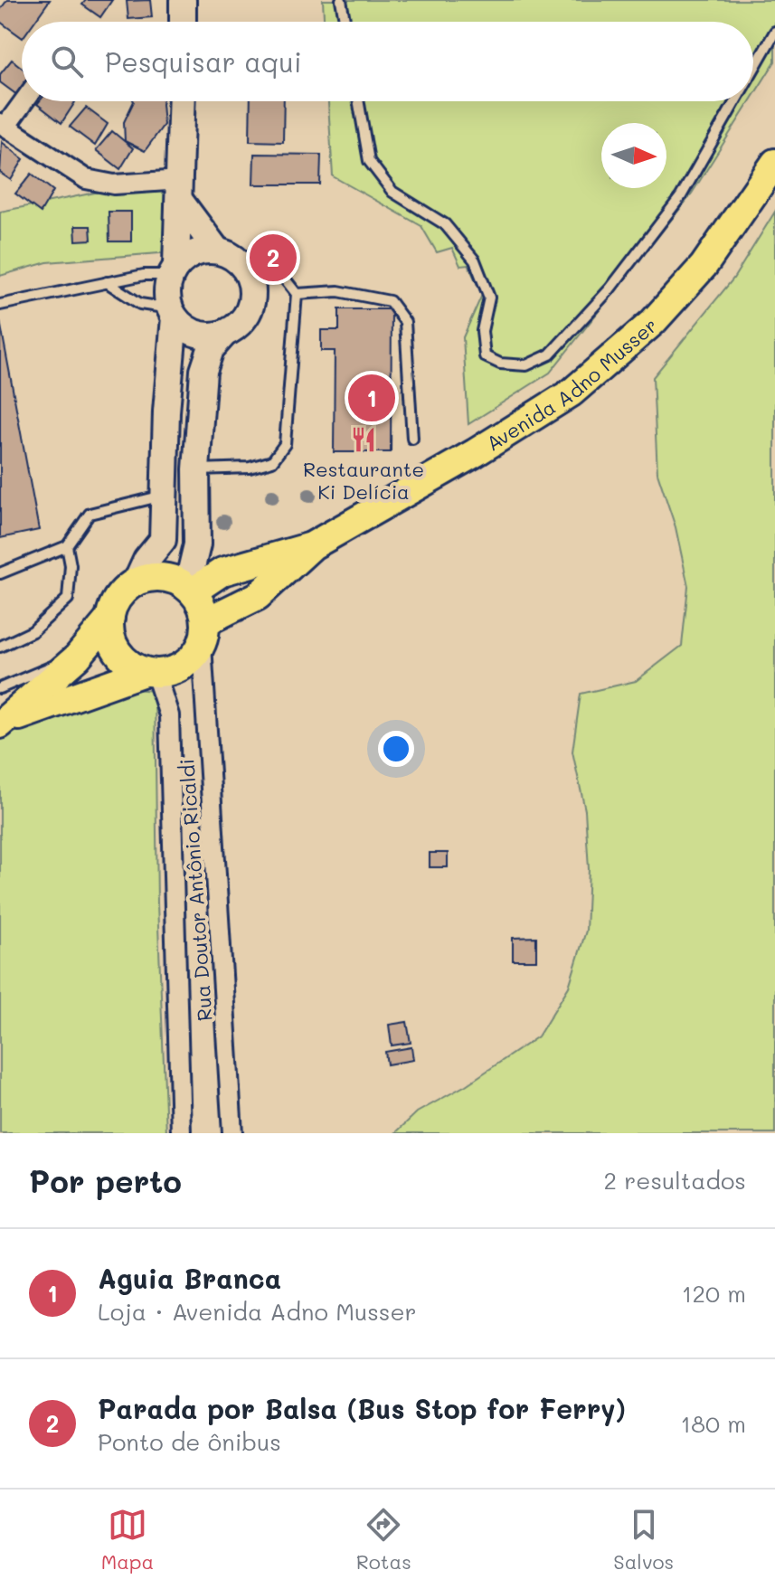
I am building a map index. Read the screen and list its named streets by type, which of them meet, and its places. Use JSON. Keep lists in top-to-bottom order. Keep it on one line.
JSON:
{"streets":{"main road":["Avenida Adno Musser"],"street":["Rua Doutor Antônio Ricaldi"]},"crossings":[["Avenida Adno Musser","Rua Doutor Antônio Ricaldi"]],"places":{"restaurant":["Restaurante Ki Delícia"]},"north":"right","page":{"search":"Pesquisar aqui","pins":["2","1"],"heading":["Por perto","2 resultados"],"list":[{"mark":"1","name":"Aguia Branca","note":"Loja · Avenida Adno Musser","value":"120 m"},{"mark":"2","name":"Parada por Balsa (Bus Stop for Ferry)","note":"Ponto de ônibus","value":"180 m"}],"nav":["Mapa","Rotas","Salvos"]}}
